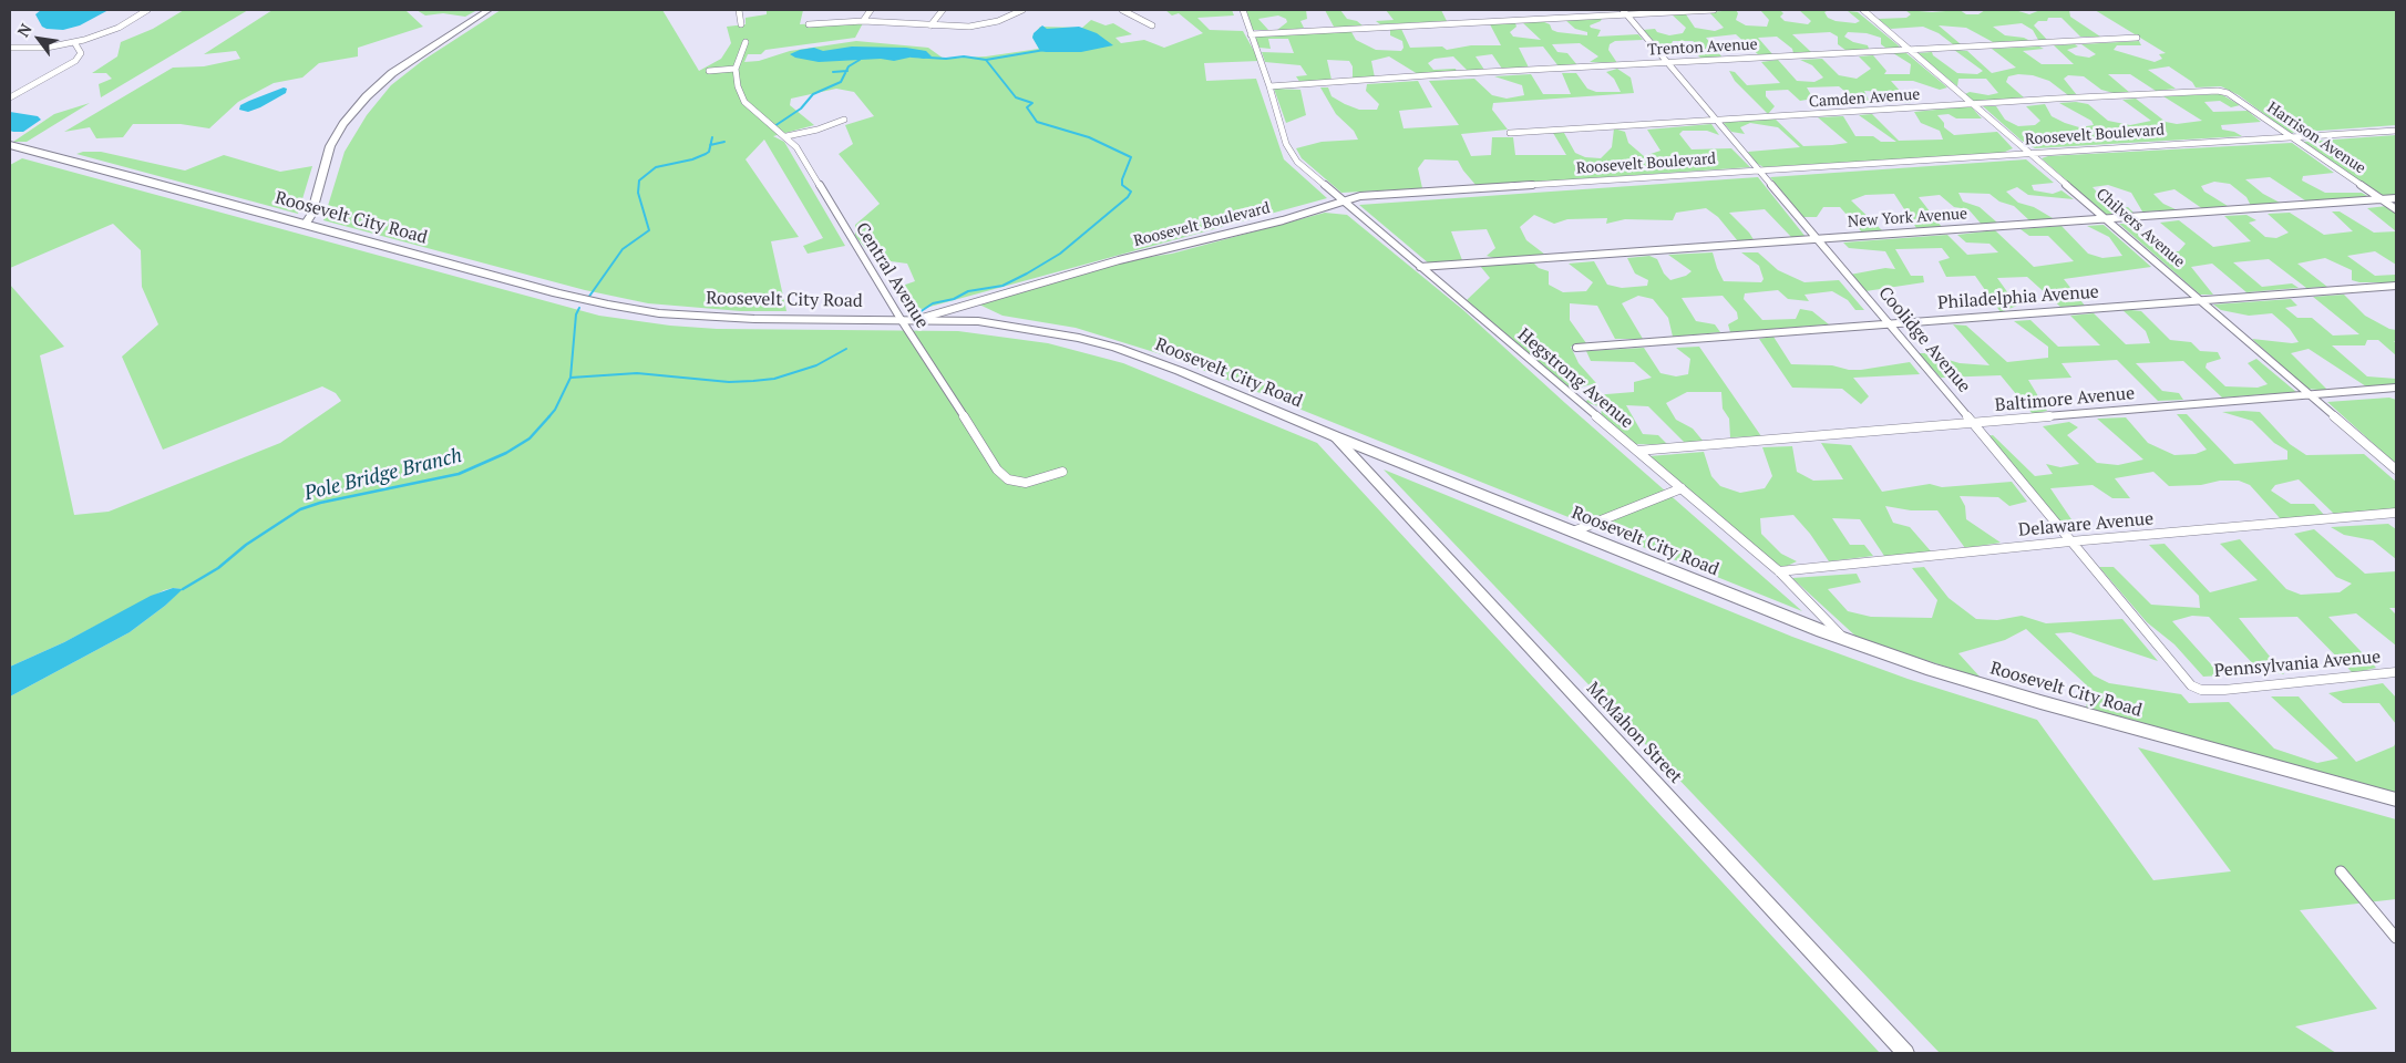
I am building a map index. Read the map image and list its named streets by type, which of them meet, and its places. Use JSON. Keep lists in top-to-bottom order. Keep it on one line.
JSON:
{"streets":{"main road":["Roosevelt City Road"],"street":["Trenton Avenue","Camden Avenue","Roosevelt Boulevard","Harrison Avenue","New York Avenue","Chilvers Avenue","Central Avenue","Philadelphia Avenue","Coolidge Avenue","Hegstrong Avenue","Baltimore Avenue","Delaware Avenue","Pennsylvania Avenue","McMahon Street"]},"crossings":[["Trenton Avenue","Chilvers Avenue"],["Trenton Avenue","Coolidge Avenue"],["Trenton Avenue","Hegstrong Avenue"],["Camden Avenue","Harrison Avenue"],["Camden Avenue","Chilvers Avenue"],["Camden Avenue","Coolidge Avenue"],["Roosevelt Boulevard","Harrison Avenue"],["Roosevelt Boulevard","Roosevelt City Road"],["Roosevelt Boulevard","Chilvers Avenue"],["Roosevelt Boulevard","Coolidge Avenue"],["Roosevelt Boulevard","Hegstrong Avenue"],["Harrison Avenue","New York Avenue"],["Roosevelt City Road","Central Avenue"],["Roosevelt City Road","Hegstrong Avenue"],["Roosevelt City Road","McMahon Street"],["New York Avenue","Chilvers Avenue"],["New York Avenue","Coolidge Avenue"],["New York Avenue","Hegstrong Avenue"],["Chilvers Avenue","Philadelphia Avenue"],["Chilvers Avenue","Baltimore Avenue"],["Philadelphia Avenue","Coolidge Avenue"],["Coolidge Avenue","Baltimore Avenue"],["Coolidge Avenue","Delaware Avenue"],["Coolidge Avenue","Pennsylvania Avenue"],["Hegstrong Avenue","Baltimore Avenue"],["Hegstrong Avenue","Delaware Avenue"]],"water":["Pole Bridge Branch"],"north":"top left"}
